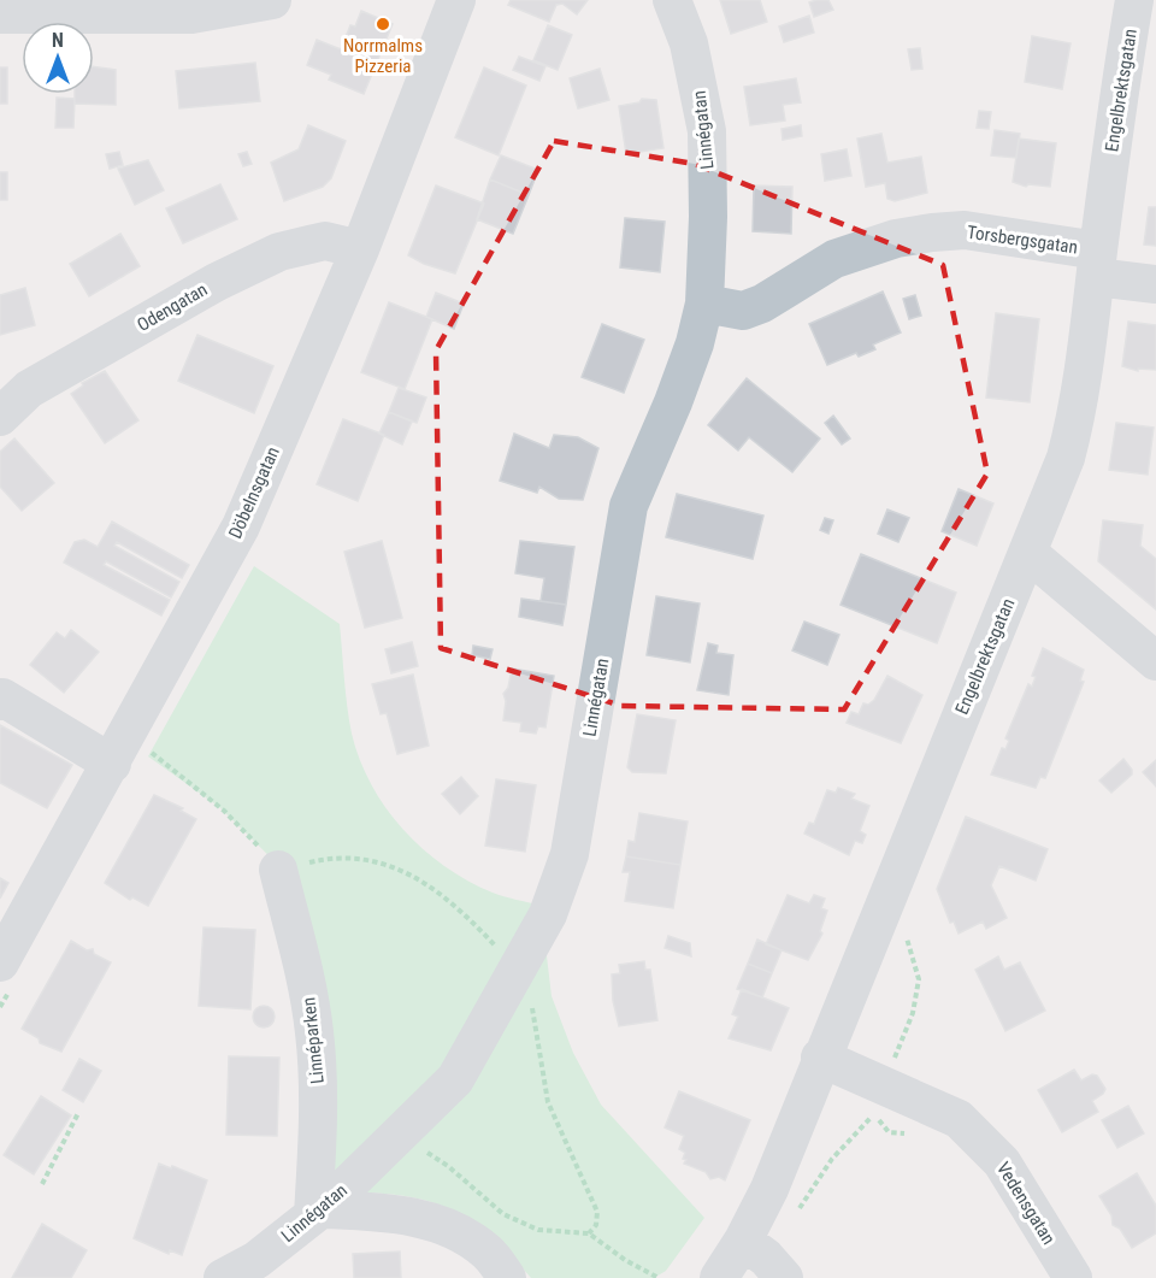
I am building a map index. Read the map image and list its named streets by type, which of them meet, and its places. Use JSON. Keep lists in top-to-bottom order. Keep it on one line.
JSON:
{"streets":{"street":["Engelbrektsgatan","Linnégatan","Torsbergsgatan","Odengatan","Döbelnsgatan","Linnéparken","Vedensgatan"]},"crossings":[["Engelbrektsgatan","Torsbergsgatan"],["Engelbrektsgatan","Vedensgatan"],["Linnégatan","Torsbergsgatan"],["Linnégatan","Linnéparken"],["Odengatan","Döbelnsgatan"]],"places":["Norrmalms Pizzeria"],"north":"top"}
